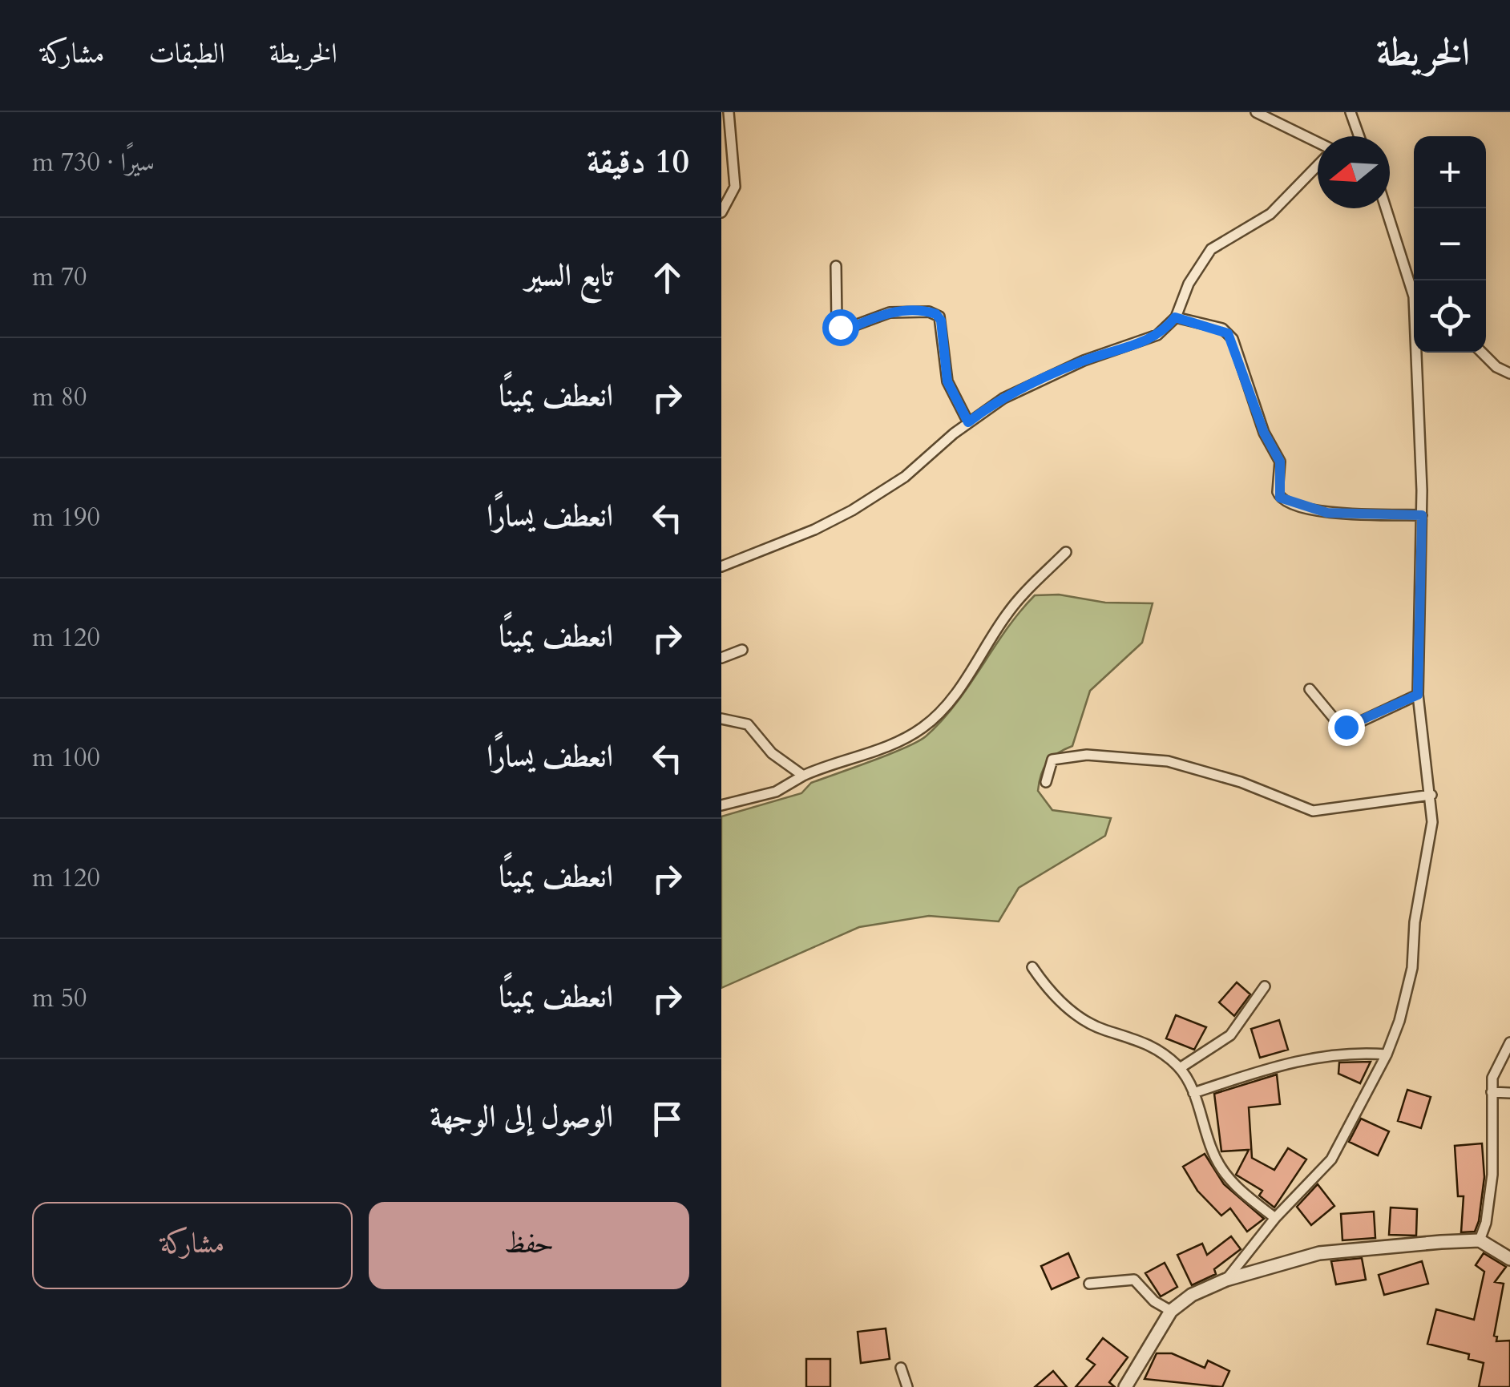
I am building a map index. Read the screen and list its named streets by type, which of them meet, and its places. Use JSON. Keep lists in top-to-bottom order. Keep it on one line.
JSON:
{"north":"left","page":{"header":"الخريطة","nav":["الخريطة","الطبقات","مشاركة"],"heading":["10 دقيقة","سيرًا · 730 m"],"map_buttons":["+","−"],"list":[["تابع السير","70 m"],["انعطف يمينًا","80 m"],["انعطف يسارًا","190 m"],["انعطف يمينًا","120 m"],["انعطف يسارًا","100 m"],["انعطف يمينًا","120 m"],["انعطف يمينًا","50 m"],"الوصول إلى الوجهة"],"buttons":["حفظ","مشاركة"]}}
